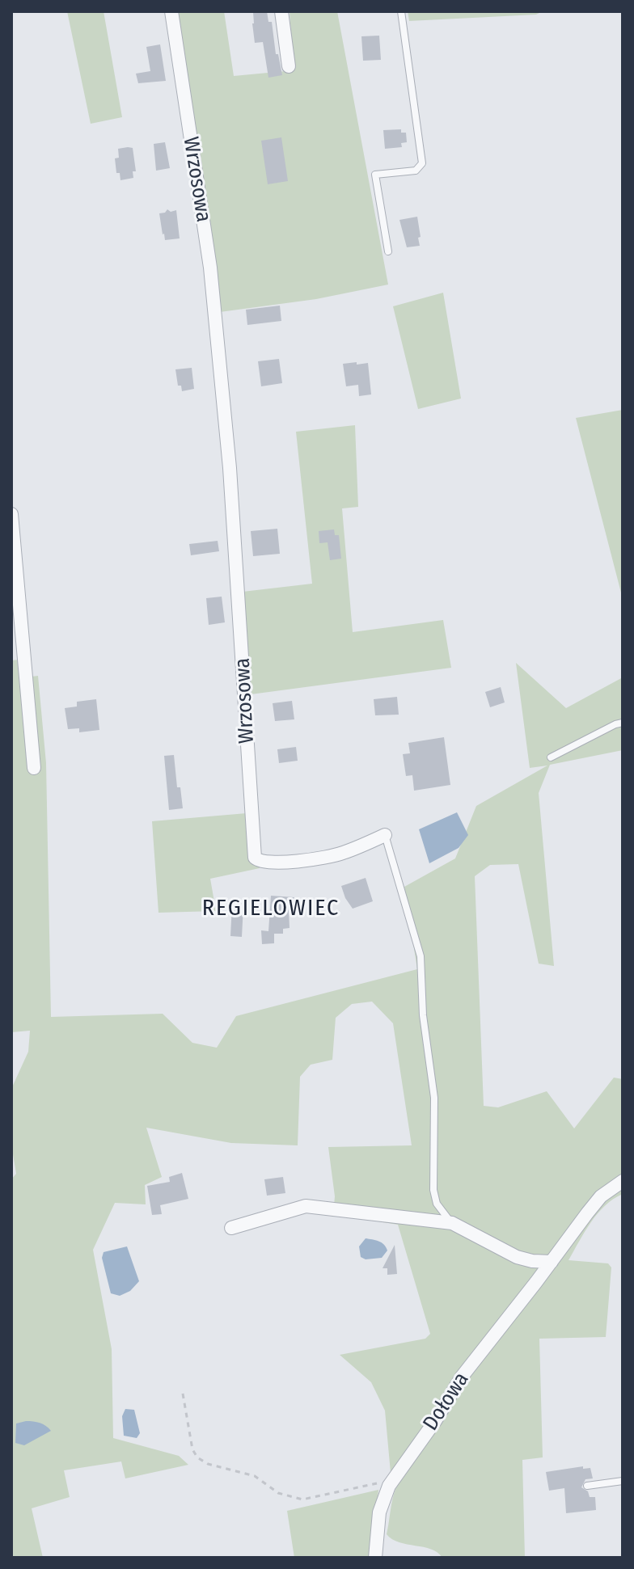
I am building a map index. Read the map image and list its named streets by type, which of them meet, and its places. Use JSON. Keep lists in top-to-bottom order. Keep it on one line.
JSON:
{"streets":{"street":["Wrzosowa","Dołowa"]},"districts":["REGIELOWIEC"]}
